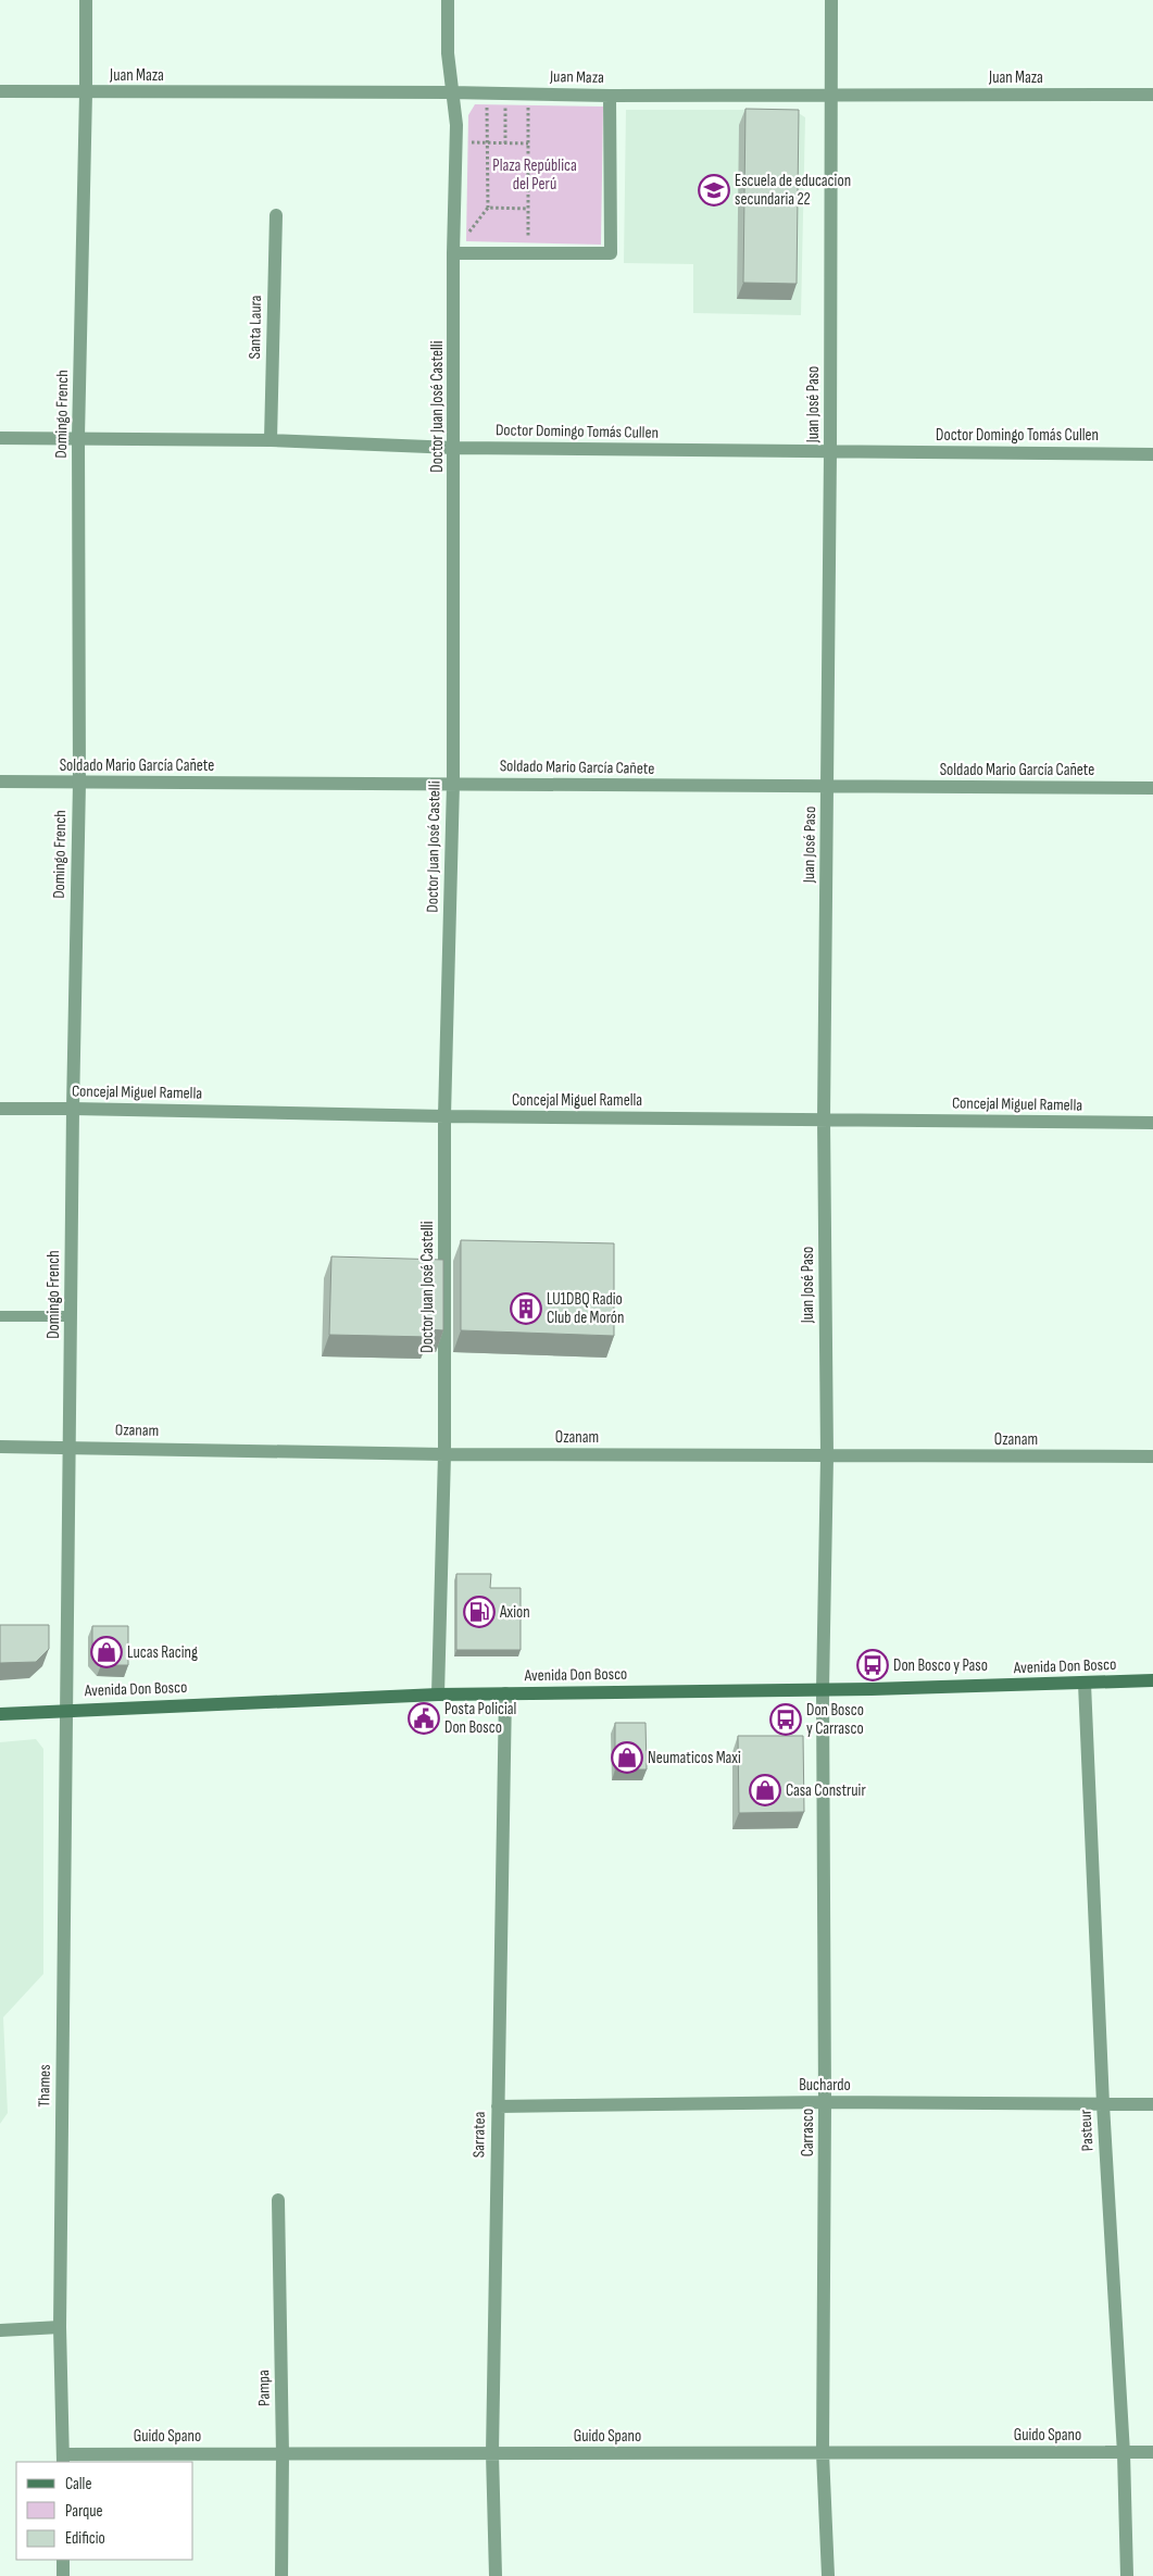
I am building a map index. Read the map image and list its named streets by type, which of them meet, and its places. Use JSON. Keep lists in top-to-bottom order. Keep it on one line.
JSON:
{"streets":{"main road":["Avenida Don Bosco"],"street":["Juan Maza","Santa Laura","Juan José Paso","Doctor Juan José Castelli","Domingo French","Doctor Domingo Tomás Cullen","Soldado Mario García Cañete","Concejal Miguel Ramella","Ozanam","Buchardo","Thames","Pasteur","Carrasco","Sarratea","Pampa","Guido Spano"]},"crossings":[["Juan Maza","Juan José Paso"],["Juan Maza","Doctor Juan José Castelli"],["Juan Maza","Domingo French"],["Santa Laura","Doctor Domingo Tomás Cullen"],["Juan José Paso","Doctor Domingo Tomás Cullen"],["Juan José Paso","Soldado Mario García Cañete"],["Juan José Paso","Concejal Miguel Ramella"],["Juan José Paso","Ozanam"],["Juan José Paso","Avenida Don Bosco"],["Juan José Paso","Carrasco"],["Doctor Juan José Castelli","Doctor Domingo Tomás Cullen"],["Doctor Juan José Castelli","Soldado Mario García Cañete"],["Doctor Juan José Castelli","Concejal Miguel Ramella"],["Doctor Juan José Castelli","Ozanam"],["Doctor Juan José Castelli","Avenida Don Bosco"],["Domingo French","Doctor Domingo Tomás Cullen"],["Domingo French","Soldado Mario García Cañete"],["Domingo French","Concejal Miguel Ramella"],["Domingo French","Ozanam"],["Domingo French","Avenida Don Bosco"],["Domingo French","Thames"],["Avenida Don Bosco","Thames"],["Avenida Don Bosco","Pasteur"],["Avenida Don Bosco","Carrasco"],["Avenida Don Bosco","Sarratea"],["Buchardo","Pasteur"],["Buchardo","Carrasco"],["Buchardo","Sarratea"],["Thames","Guido Spano"],["Pasteur","Guido Spano"],["Carrasco","Guido Spano"],["Sarratea","Guido Spano"],["Pampa","Guido Spano"]],"parks":["Plaza República del Perú"],"places":{"school or university":["Escuela de educacion secundaria 22"],"building":["LU1DBQ Radio Club de Morón"],"fuel station":["Axion"],"shop":["Lucas Racing","Neumaticos Maxi","Casa Construir"],"bus stop":["Don Bosco y Paso","Don Bosco y Carrasco"],"public building":["Posta Policial Don Bosco"]},"legend":["Calle","Parque","Edificio"]}
